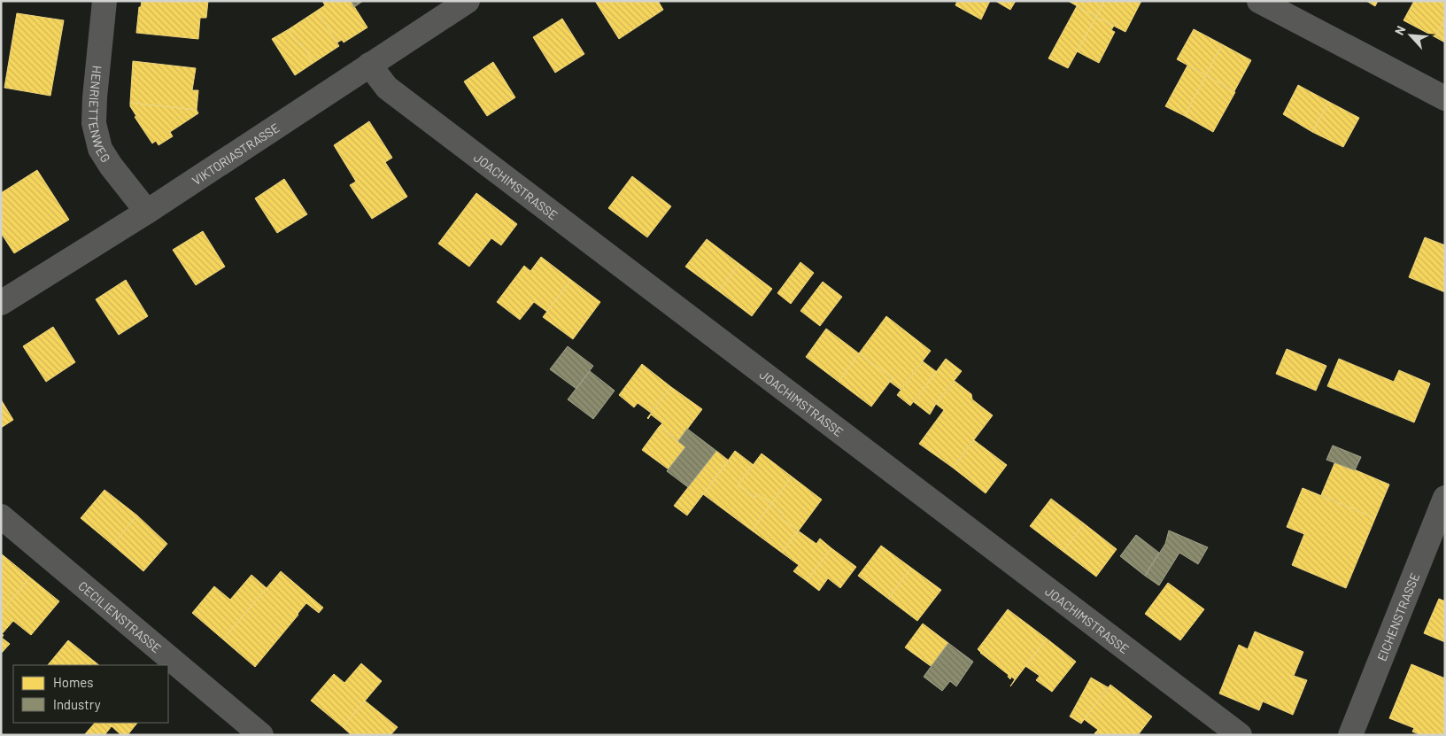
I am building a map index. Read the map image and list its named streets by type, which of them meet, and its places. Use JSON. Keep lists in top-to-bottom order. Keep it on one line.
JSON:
{"streets":{"street":["HENRIETTENWEG","VIKTORIASTRASSE","JOACHIMSTRASSE","EICHENSTRASSE","CECILIENSTRASSE"]},"crossings":[["HENRIETTENWEG","VIKTORIASTRASSE"],["VIKTORIASTRASSE","JOACHIMSTRASSE"]],"legend":["Homes","Industry"],"north":"top left"}
